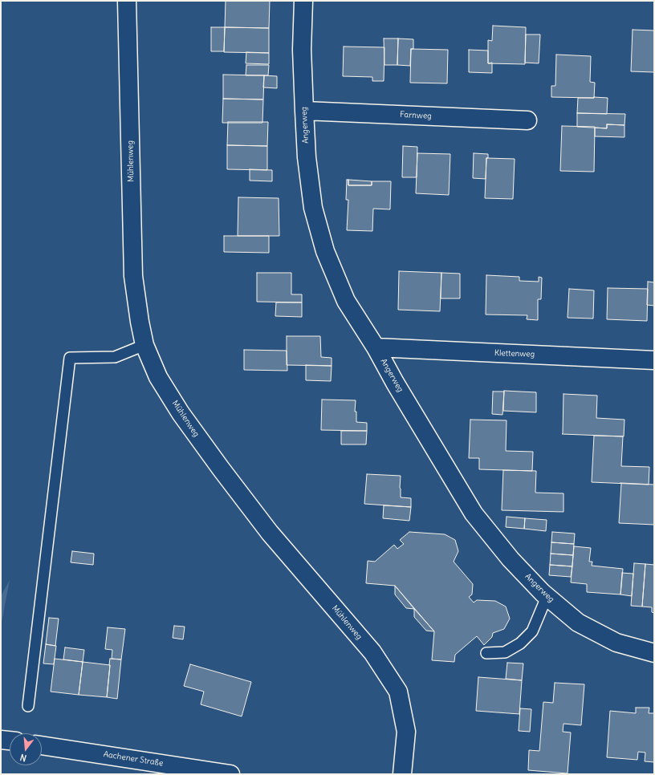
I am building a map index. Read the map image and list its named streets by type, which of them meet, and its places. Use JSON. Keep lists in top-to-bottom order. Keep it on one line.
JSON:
{"streets":{"street":["Farnweg","Angerweg","Mühlenweg","Klettenweg","Aachener Straße"]},"crossings":[["Farnweg","Angerweg"],["Angerweg","Klettenweg"]],"north":"bottom"}
